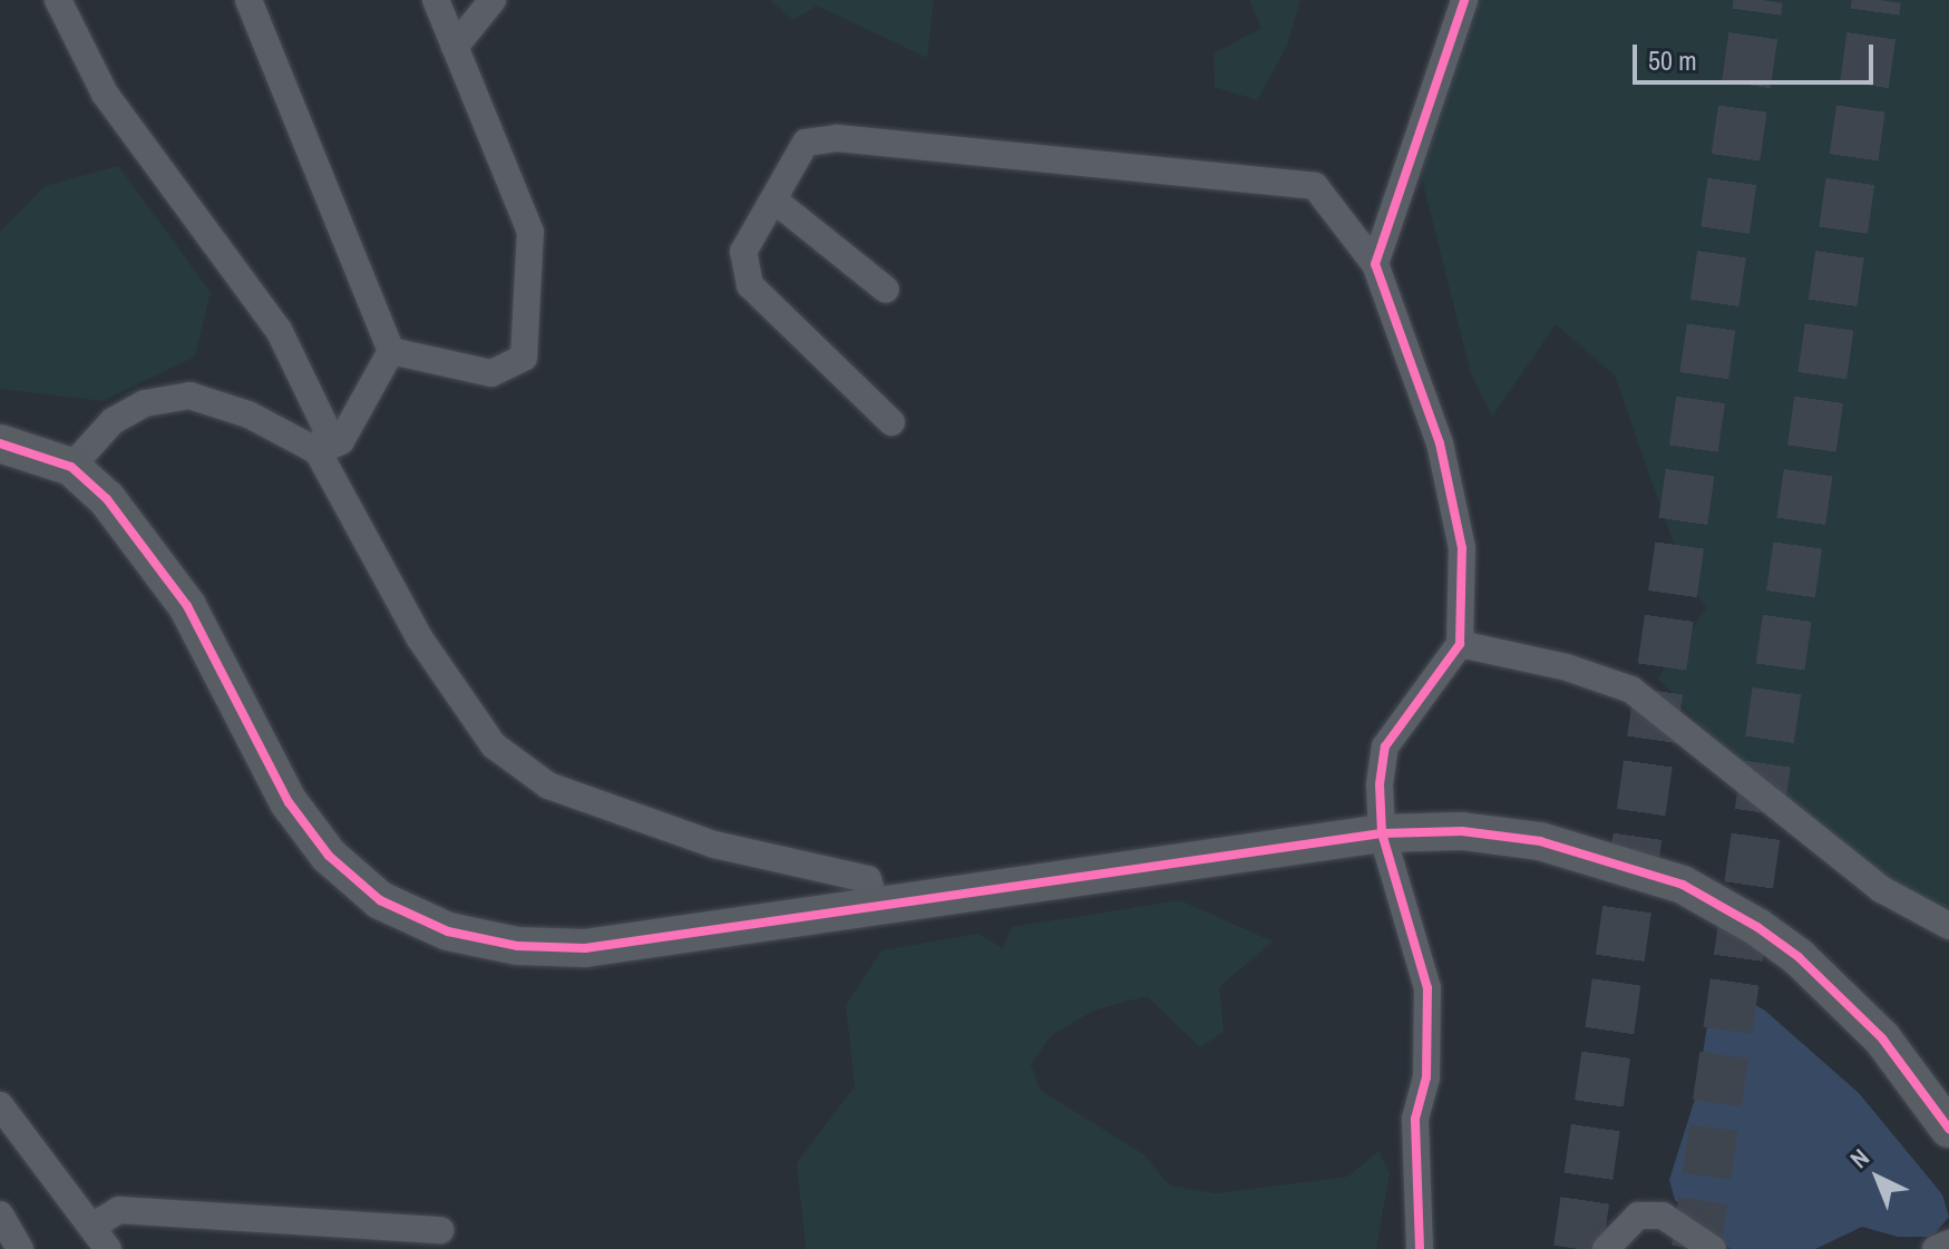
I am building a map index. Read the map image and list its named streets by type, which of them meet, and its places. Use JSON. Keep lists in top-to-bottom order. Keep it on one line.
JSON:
{"scale_bar":"50 m","north":"top left"}
